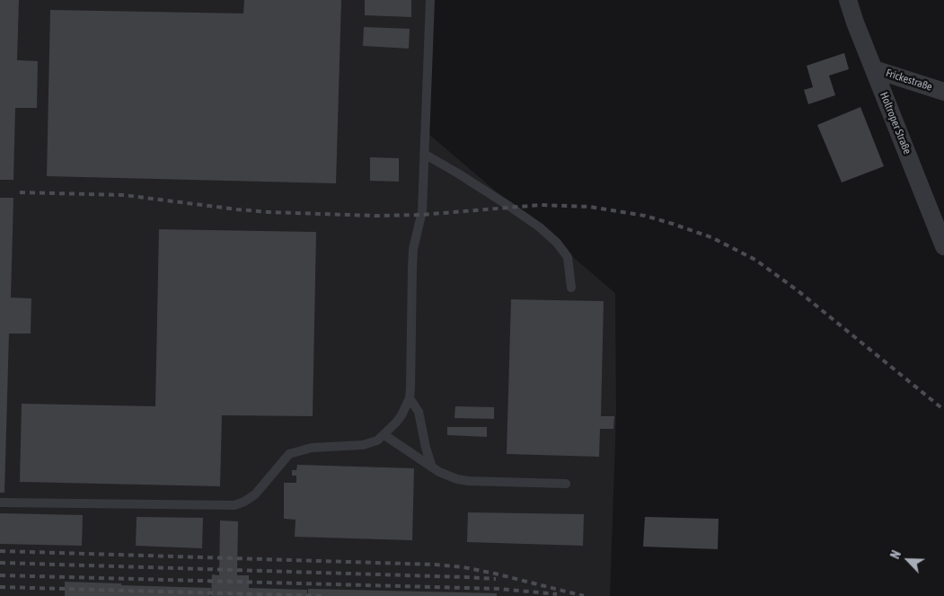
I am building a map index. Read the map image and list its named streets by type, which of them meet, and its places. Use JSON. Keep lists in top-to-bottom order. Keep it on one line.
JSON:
{"streets":{"street":["Frickestraße","Holtroper Straße"]},"crossings":[["Frickestraße","Holtroper Straße"]],"north":"top left"}
